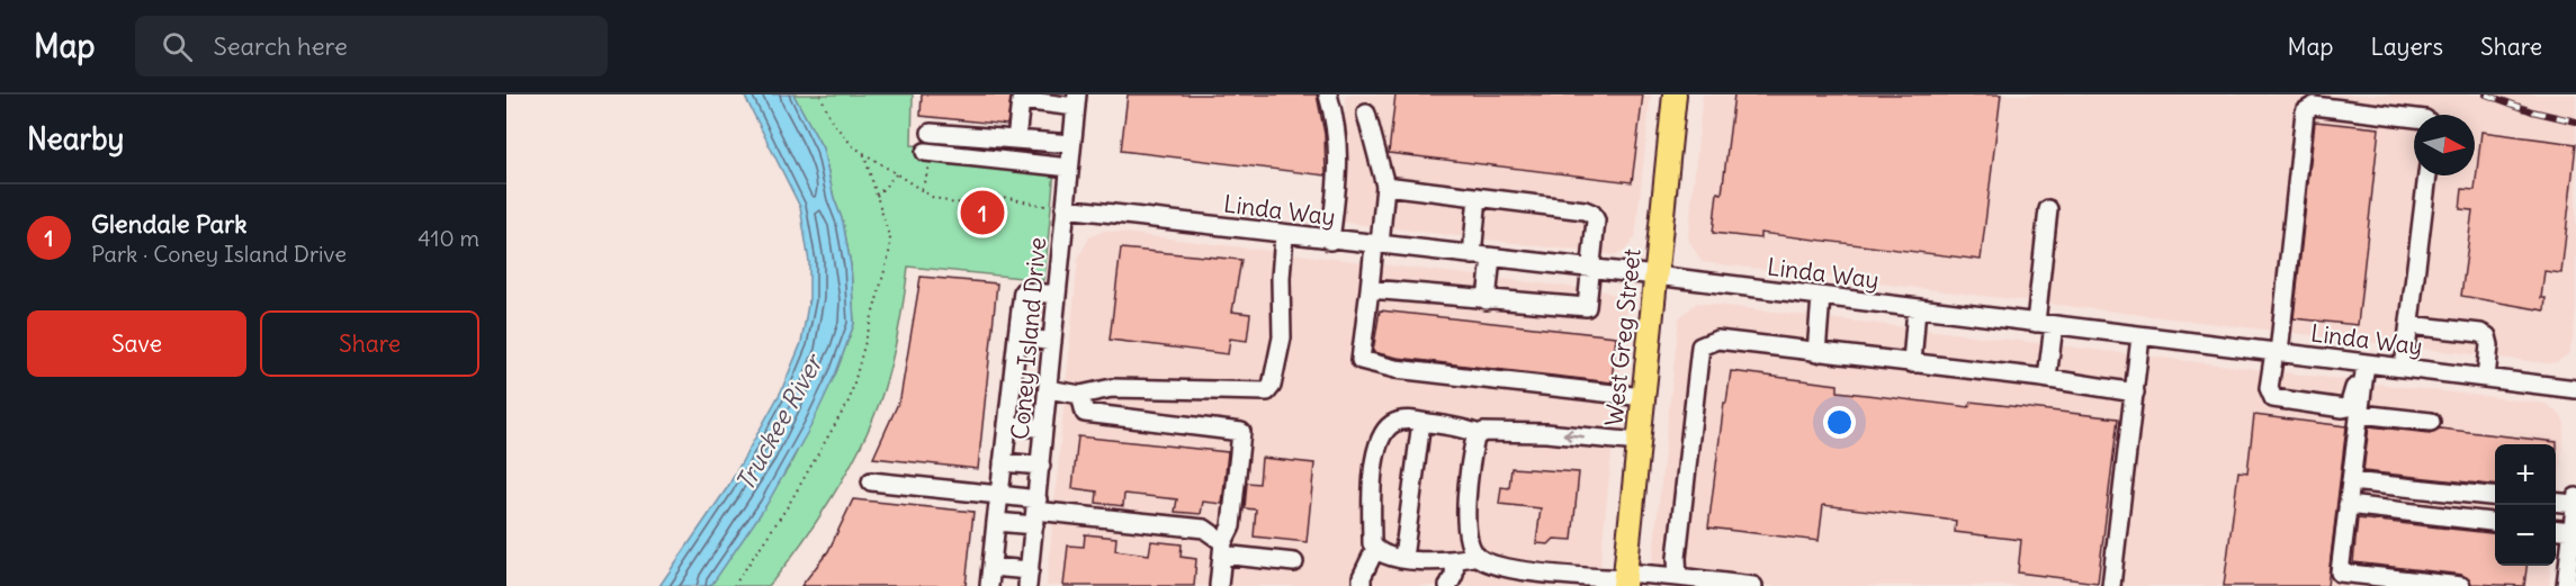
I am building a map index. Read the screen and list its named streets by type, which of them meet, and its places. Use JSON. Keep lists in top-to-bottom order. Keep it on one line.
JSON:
{"streets":{"main road":["West Greg Street"],"street":["Linda Way","Coney Island Drive"]},"crossings":[["Linda Way","West Greg Street"],["Linda Way","Coney Island Drive"]],"water":["Truckee River"],"north":"right","page":{"header":"Map","search":"Search here","nav":["Map","Layers","Share"],"heading":"Nearby","list":[{"mark":"1","name":"Glendale Park","note":"Park · Coney Island Drive","value":"410 m"}],"pins":"1","buttons":["Save","Share"],"map_buttons":["+","−"]}}
